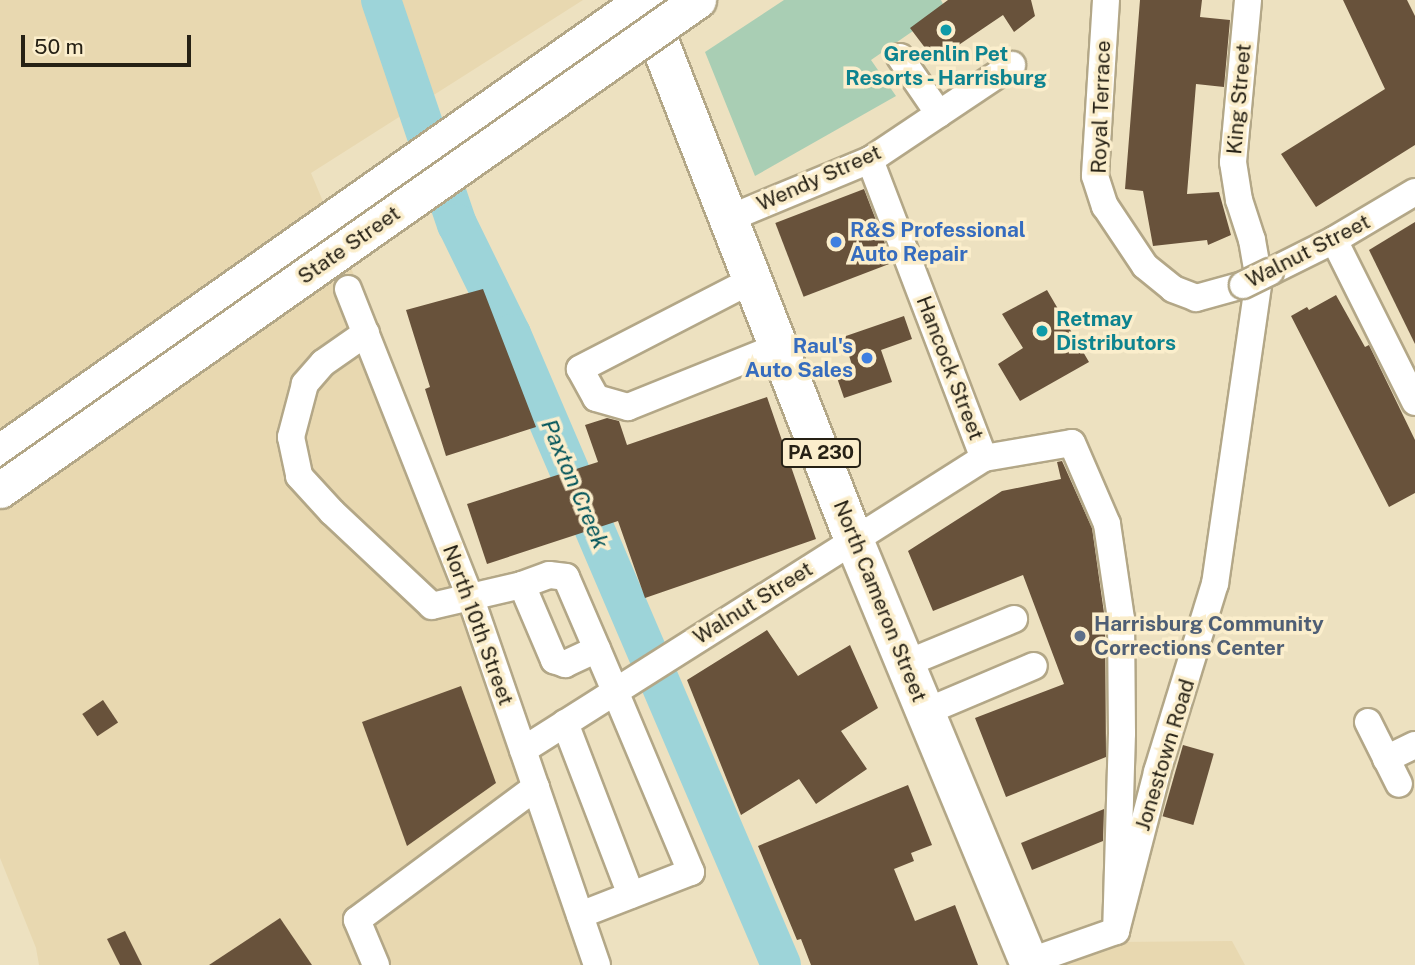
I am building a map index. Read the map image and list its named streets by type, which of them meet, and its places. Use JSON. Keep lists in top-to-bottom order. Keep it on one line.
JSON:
{"streets":{"highway":["PA 230","North Cameron Street"],"main road":["State Street"],"street":["King Street","Royal Terrace","Wendy Street","Walnut Street","Hancock Street","North 10th Street","Jonestown Road"]},"crossings":[["King Street","Walnut Street"],["King Street","Jonestown Road"],["Royal Terrace","Walnut Street"],["Wendy Street","Hancock Street"],["Wendy Street","North Cameron Street"],["State Street","North Cameron Street"],["Walnut Street","Hancock Street"],["Walnut Street","North Cameron Street"],["Walnut Street","North 10th Street"],["Walnut Street","Jonestown Road"]],"water":["Paxton Creek"],"places":["Greenlin Pet Resorts - Harrisburg","R&S Professional Auto Repair","Retmay Distributors","Raul's Auto Sales","Harrisburg Community Corrections Center"],"scale_bar":"50 m"}
